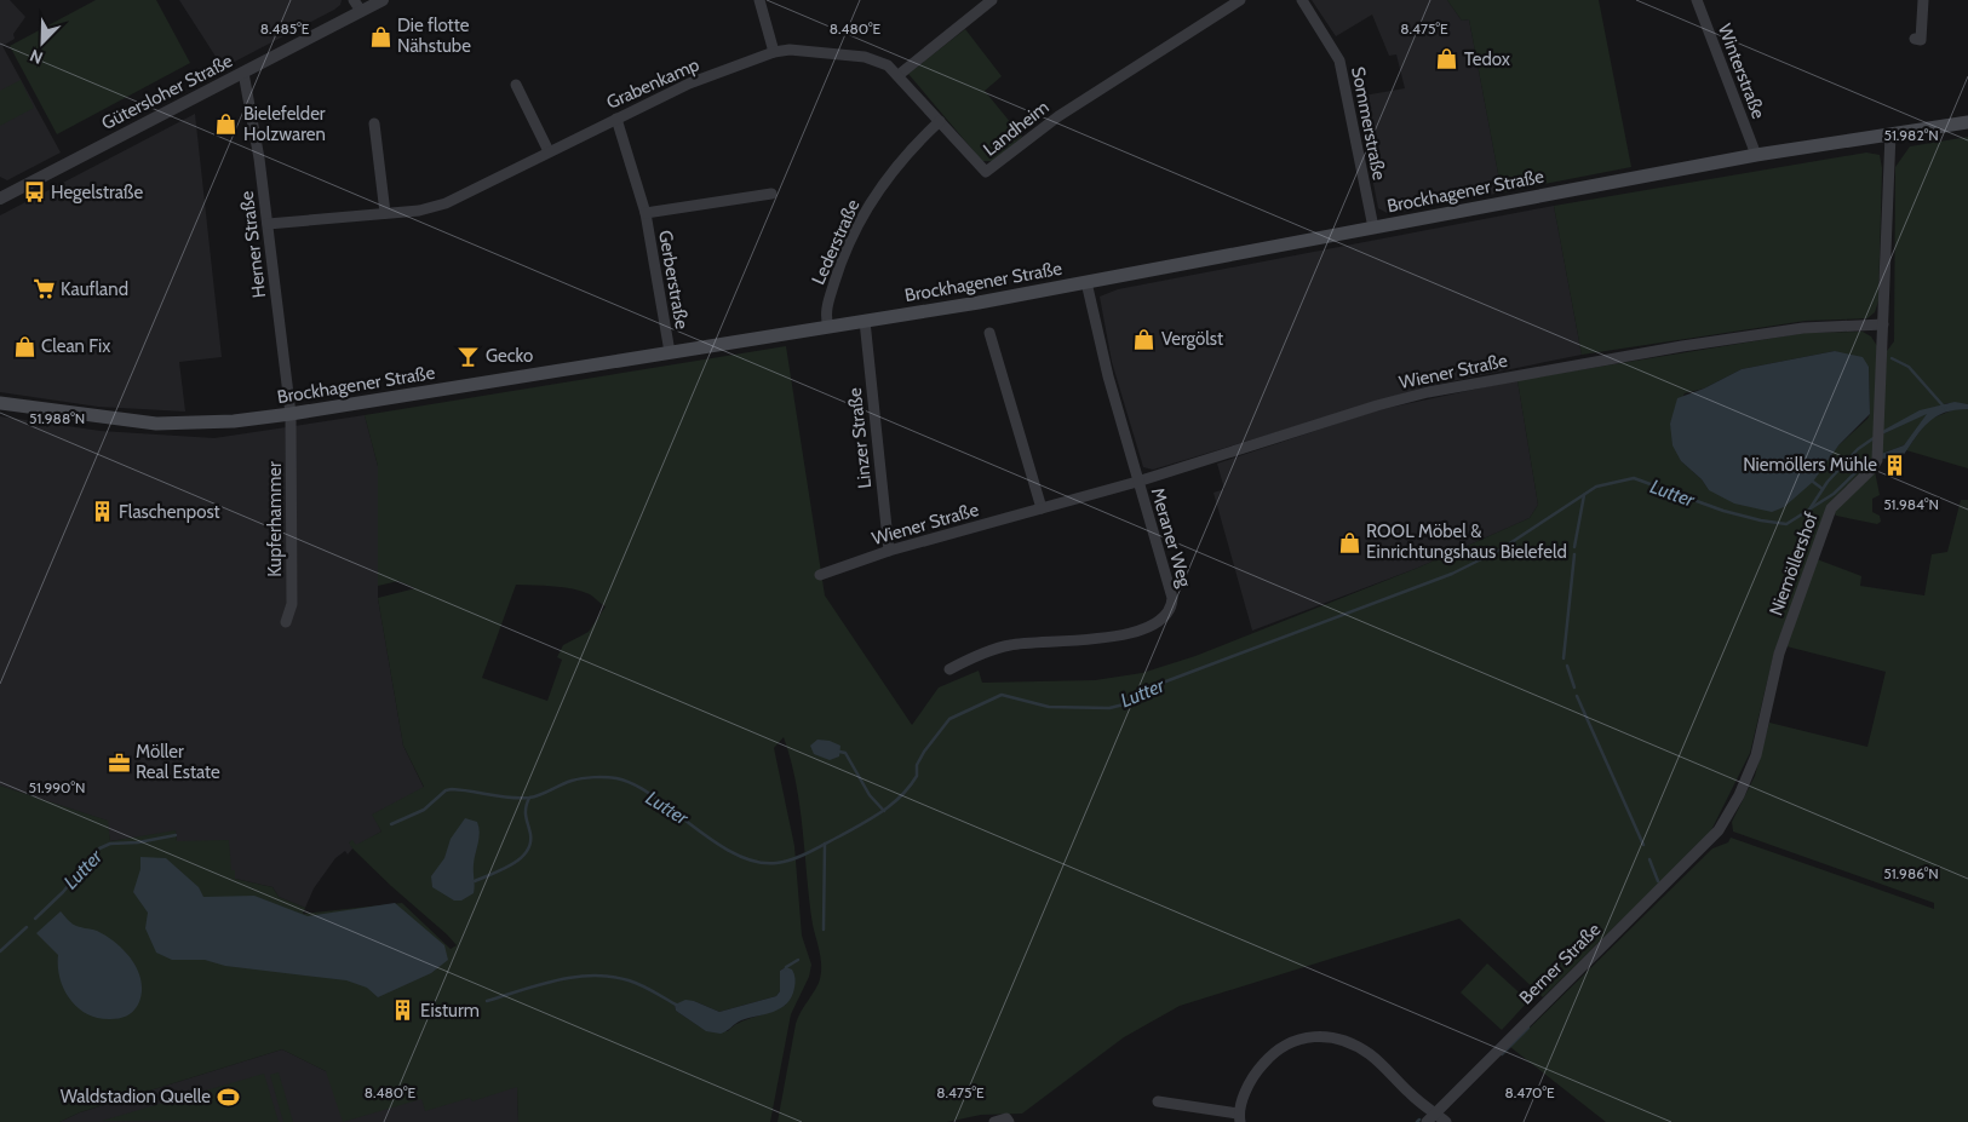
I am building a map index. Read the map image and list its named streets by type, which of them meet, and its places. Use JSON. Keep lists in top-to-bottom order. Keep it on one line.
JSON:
{"streets":{"main road":["Brockhagener Straße"],"street":["Winterstraße","Grabenkamp","Gütersloher Straße","Sommerstraße","Landheim","Lederstraße","Herner Straße","Gerberstraße","Wiener Straße","Linzer Straße","Kupferhammer","Meraner Weg","Niemöllershof","Berner Straße"]},"crossings":[["Winterstraße","Brockhagener Straße"],["Grabenkamp","Landheim"],["Grabenkamp","Herner Straße"],["Grabenkamp","Gerberstraße"],["Gütersloher Straße","Herner Straße"],["Sommerstraße","Brockhagener Straße"],["Landheim","Lederstraße"],["Brockhagener Straße","Lederstraße"],["Brockhagener Straße","Herner Straße"],["Brockhagener Straße","Gerberstraße"],["Brockhagener Straße","Linzer Straße"],["Brockhagener Straße","Kupferhammer"],["Brockhagener Straße","Meraner Weg"],["Brockhagener Straße","Niemöllershof"],["Herner Straße","Kupferhammer"],["Wiener Straße","Linzer Straße"],["Wiener Straße","Meraner Weg"],["Wiener Straße","Niemöllershof"],["Niemöllershof","Berner Straße"]],"water":["Lutter"],"places":{"shop":["Die flotte Nähstube","Tedox","Bielefelder Holzwaren","Vergölst","Clean Fix","ROOL Möbel & Einrichtungshaus Bielefeld"],"bus stop":["Hegelstraße"],"supermarket":["Kaufland"],"bar":["Gecko"],"building":["Niemöllers Mühle","Flaschenpost","Eisturm"],"office":["Möller Real Estate"],"sports":["Waldstadion Quelle"]},"north":"bottom left","coordinates":["8.485°E","8.480°E","8.475°E","51.982°N","51.988°N","51.984°N","51.990°N","51.986°N","8.470°E"]}
